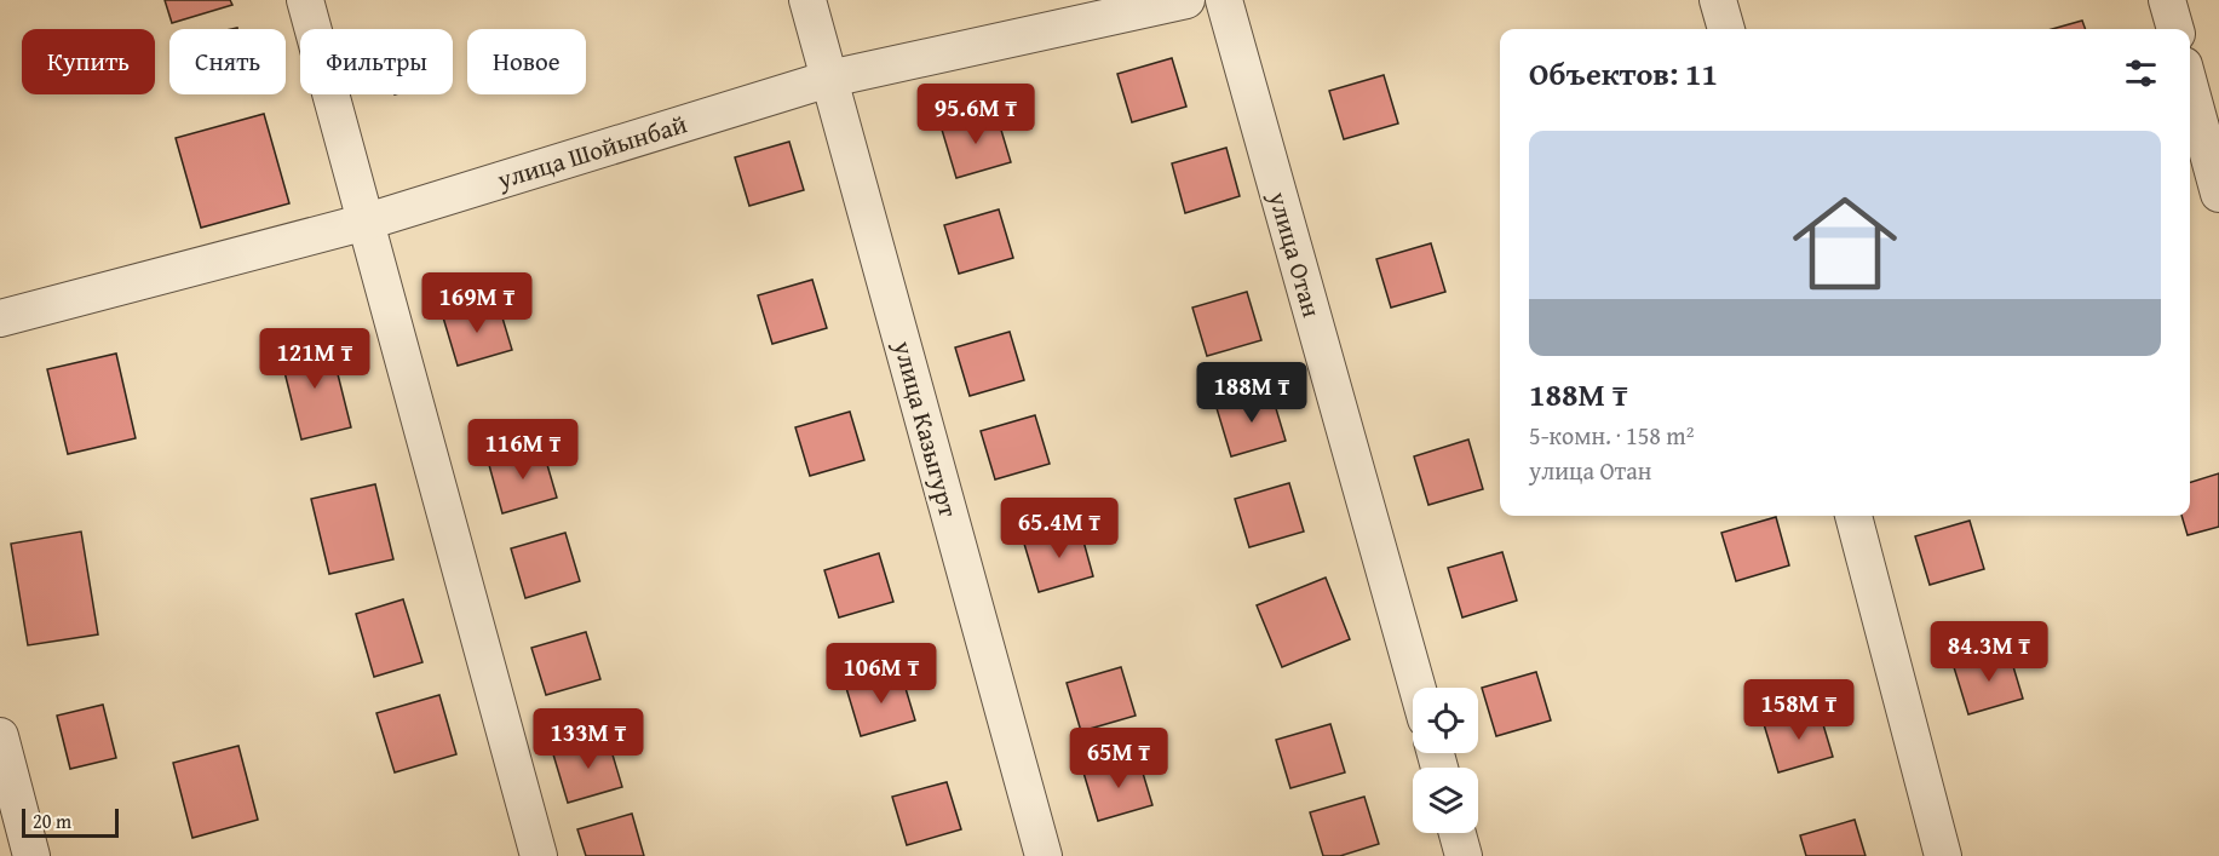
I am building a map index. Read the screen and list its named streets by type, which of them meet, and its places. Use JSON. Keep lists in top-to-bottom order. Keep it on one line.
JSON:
{"streets":{"street":["улица Шойынбай","улица Отан","улица Казыгурт"]},"crossings":[["улица Шойынбай","улица Казыгурт"]],"scale_bar":"20 m","page":{"chip":["Купить","Снять","Фильтры","Новое"],"heading":"Объектов: 11","price":["95.6M ₸","169M ₸","121M ₸","188M ₸","116M ₸","65.4M ₸","84.3M ₸","106M ₸","158M ₸","133M ₸","65M ₸"],"list":[{"name":"188M ₸","note":"5-комн. · 158 m² · улица Отан"}],"scale":"20 m"}}
